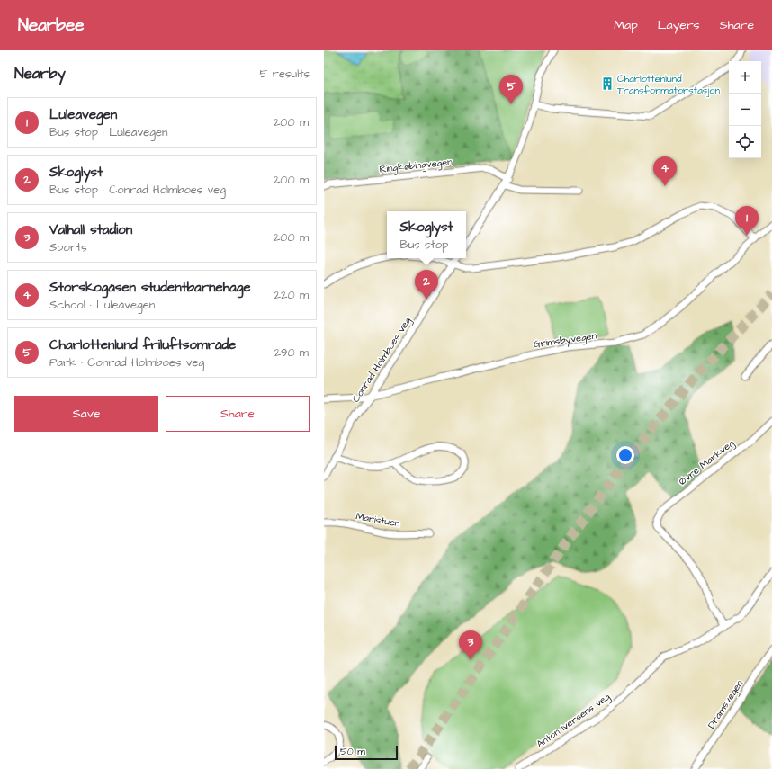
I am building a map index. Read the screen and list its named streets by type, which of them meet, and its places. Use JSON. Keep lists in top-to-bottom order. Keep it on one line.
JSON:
{"streets":{"street":["Ringkøbingvegen","Grimsbyvegen","Conrad Holmboes veg","Øvre Markveg","Maristuen","Dramsvegen","Anton Iversens veg"]},"crossings":[["Grimsbyvegen","Conrad Holmboes veg"],["Øvre Markveg","Anton Iversens veg"]],"places":{"building":["Charlottenlund Transformatorstasjon"]},"scale_bar":"50 m","page":{"header":"Nearbee","nav":["Map","Layers","Share"],"heading":["Nearby","5 results"],"map_buttons":["+","−"],"pins":["5","4","1","2","3"],"list":[{"mark":"1","name":"Luleåvegen","note":"Bus stop · Luleåvegen","value":"200 m"},{"mark":"2","name":"Skoglyst","note":"Bus stop · Conrad Holmboes veg","value":"200 m"},{"mark":"3","name":"Valhall stadion","note":"Sports","value":"200 m"},{"mark":"4","name":"Storskogåsen studentbarnehage","note":"School · Luleåvegen","value":"220 m"},{"mark":"5","name":"Charlottenlund friluftsområde","note":"Park · Conrad Holmboes veg","value":"290 m"}],"popup":["Skoglyst","Bus stop"],"buttons":["Save","Share"],"scale":"50 m"}}
